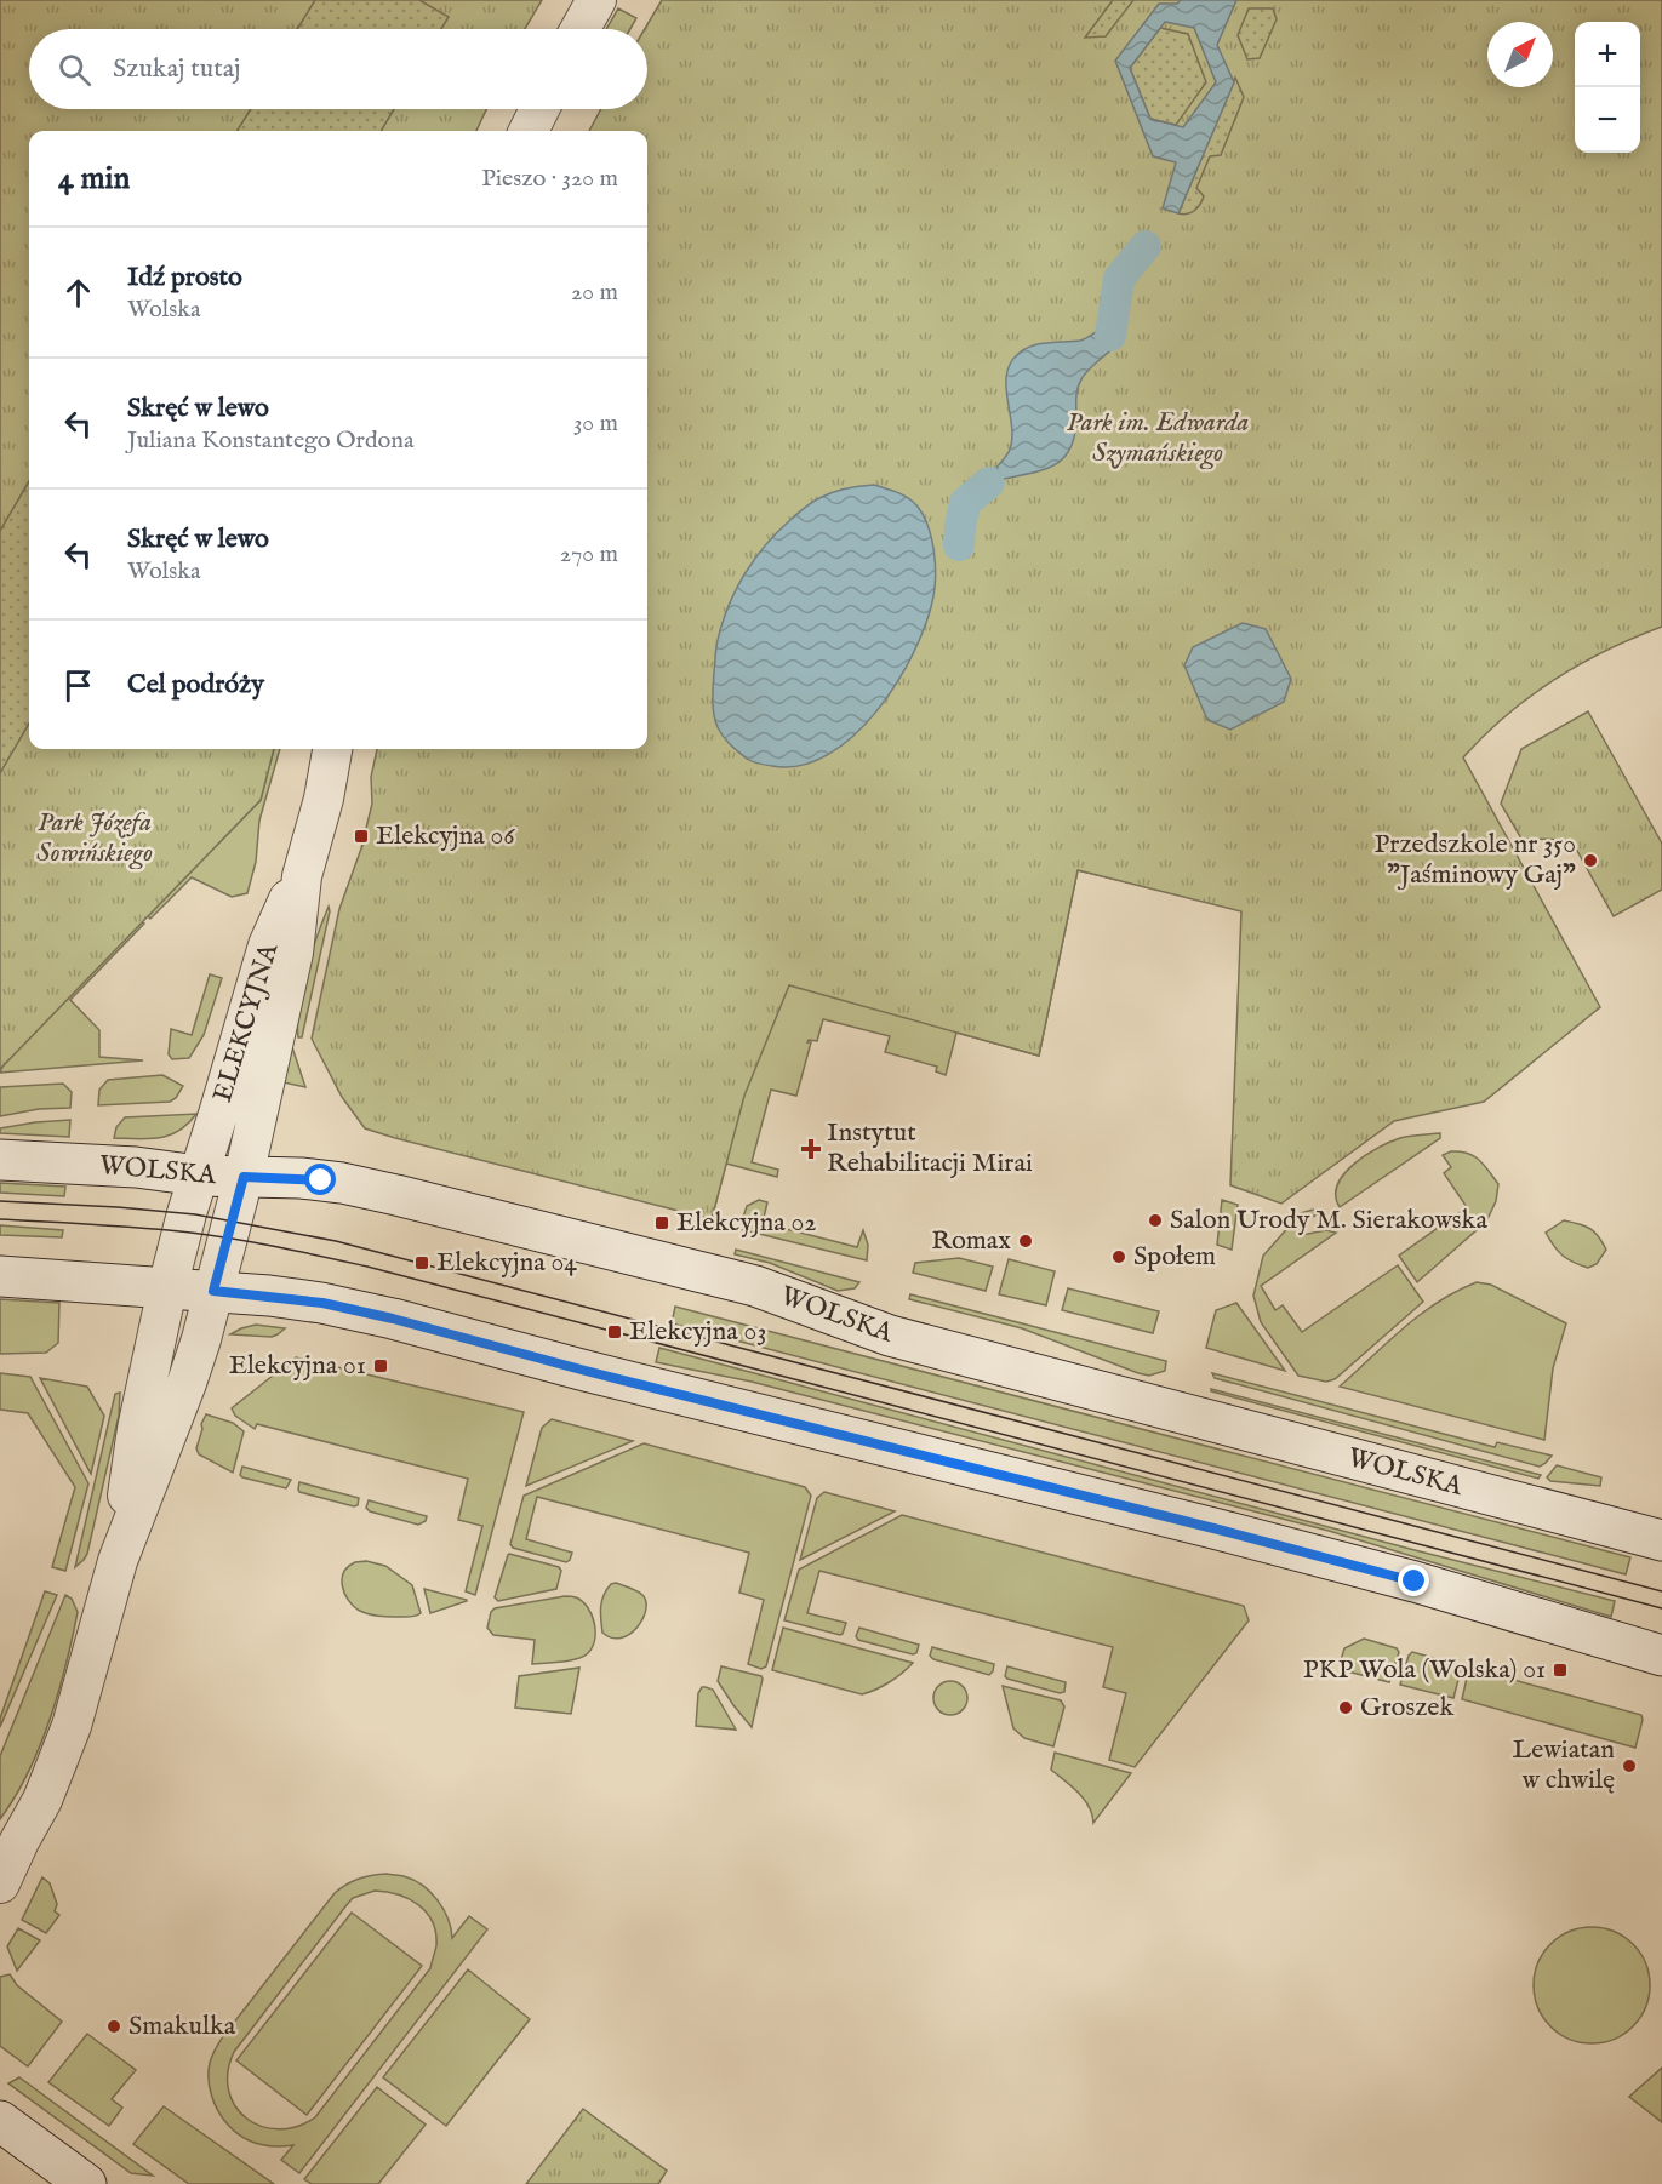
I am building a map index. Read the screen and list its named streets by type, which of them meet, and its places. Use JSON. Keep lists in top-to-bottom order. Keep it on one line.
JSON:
{"streets":{"main road":["WOLSKA"],"street":["ELEKCYJNA"]},"crossings":[["ELEKCYJNA","WOLSKA"]],"parks":["Park im. Edwarda Szymańskiego","Park Józefa Sowińskiego"],"places":{"transit":["Elekcyjna 06","Elekcyjna 02","Elekcyjna 04","Elekcyjna 03","Elekcyjna 01","PKP Wola (Wolska) 01"],"other":["Przedszkole nr 350 \"Jaśminowy Gaj\"","Salon Urody M. Sierakowska","Romax","Społem","Groszek","Lewiatan w chwilę","Smakulka"],"health":["Instytut Rehabilitacji Mirai"]},"north":"top right","page":{"map_buttons":["+","−"],"search":"Szukaj tutaj","heading":["4 min","Pieszo · 320 m"],"list":[["Idź prosto","Wolska","20 m"],["Skręć w lewo","Juliana Konstantego Ordona","30 m"],["Skręć w lewo","Wolska","270 m"],"Cel podróży"]}}
